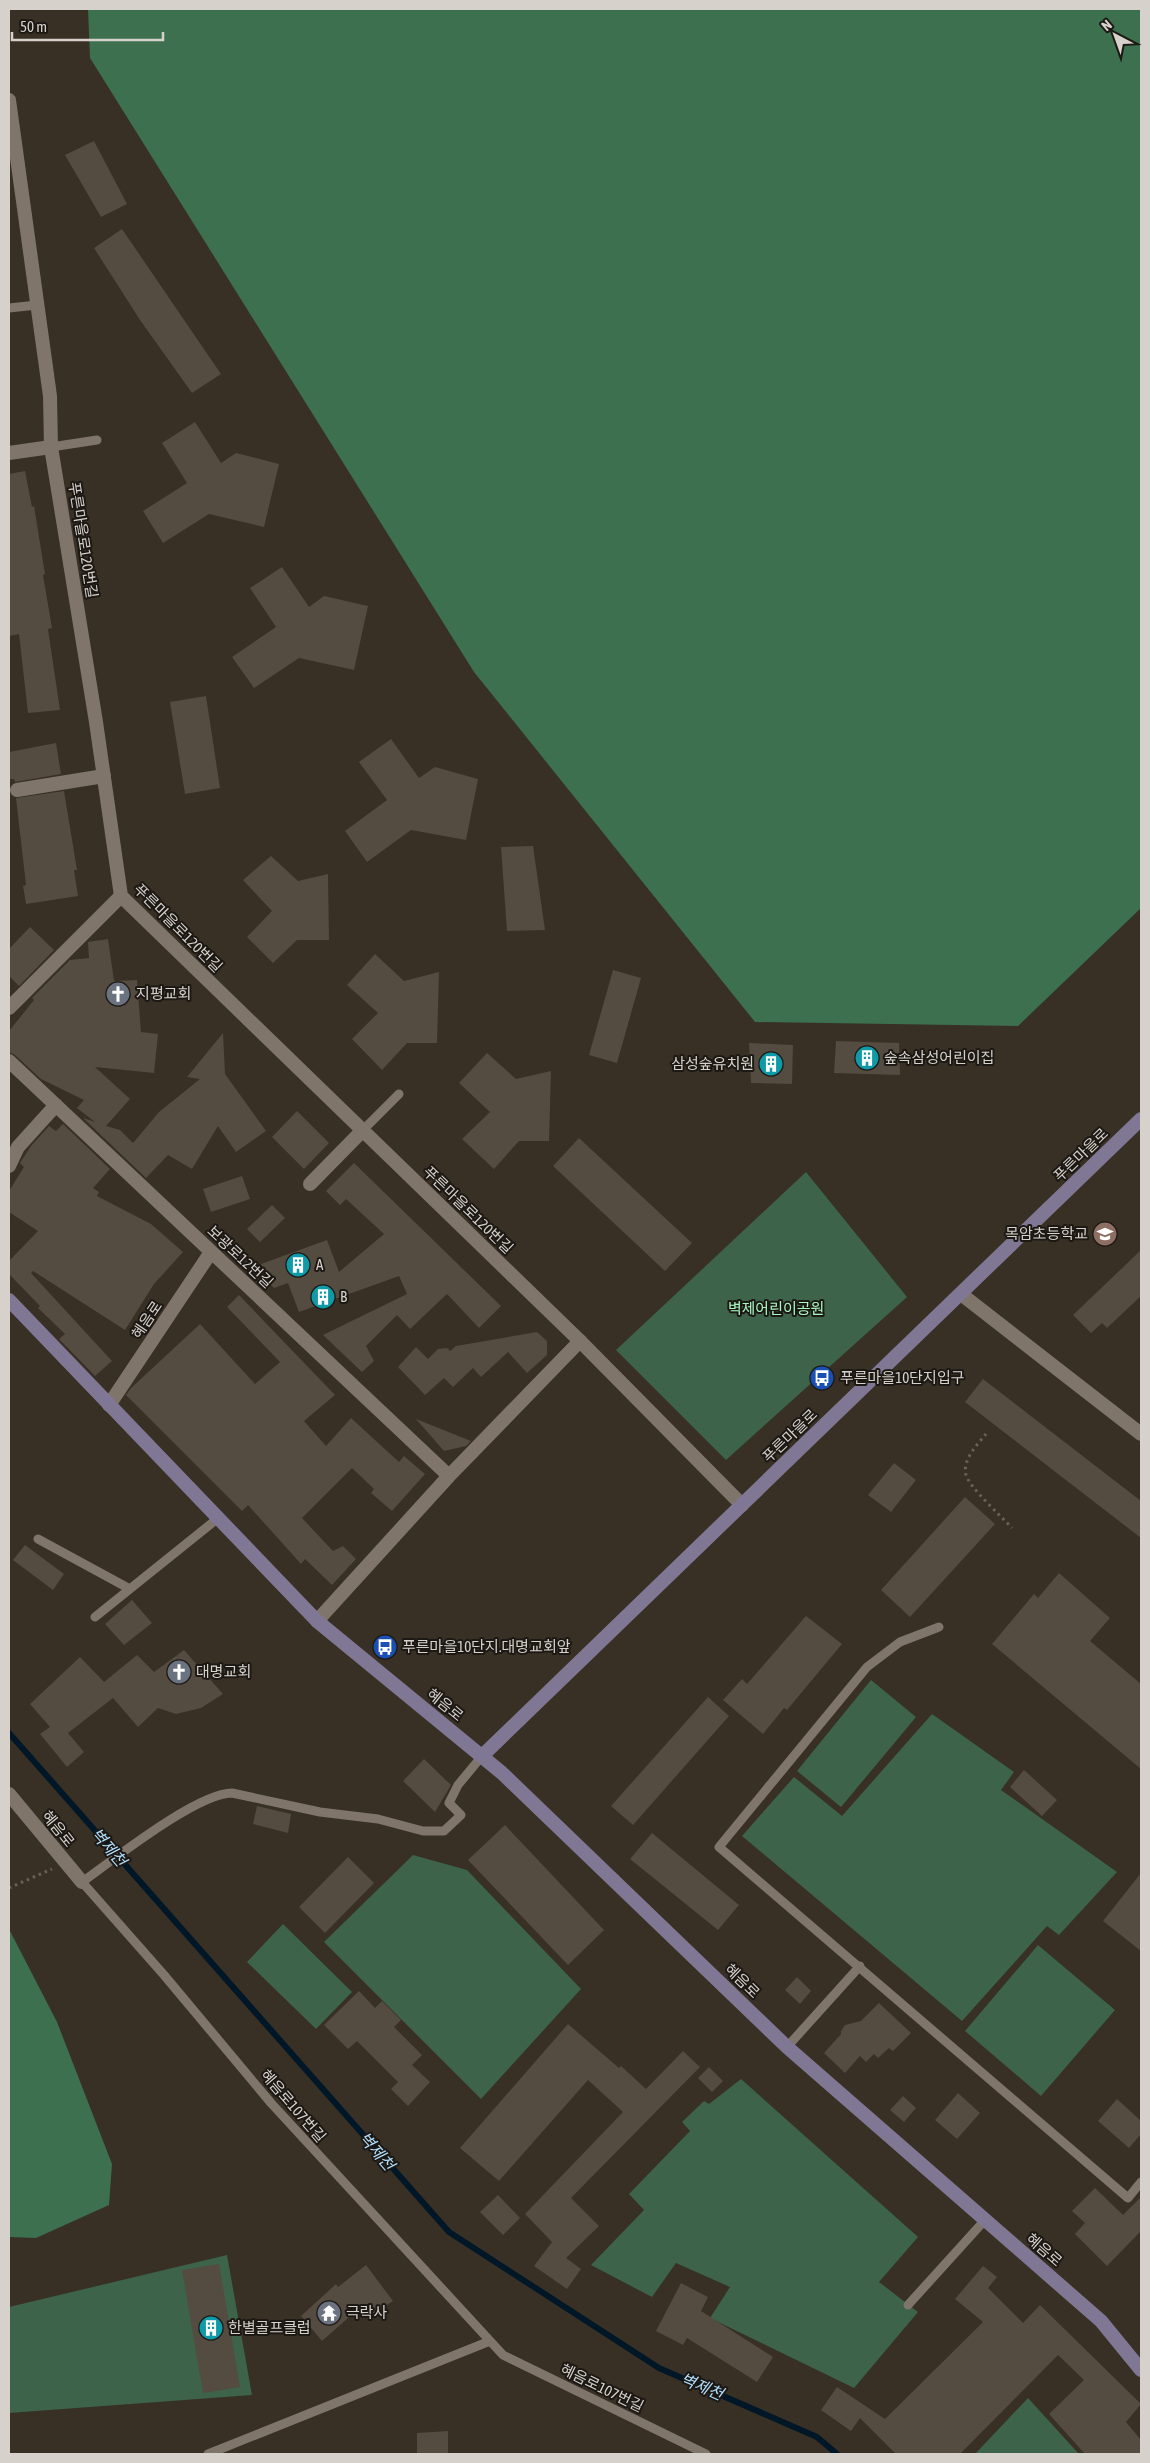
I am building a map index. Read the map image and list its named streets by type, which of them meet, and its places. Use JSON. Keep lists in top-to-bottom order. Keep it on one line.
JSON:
{"streets":{"main road":["푸른마을로","혜음로"],"street":["푸른마을로120번길","보광로12번길"],"lane":["혜음로107번길"]},"crossings":[["푸른마을로120번길","푸른마을로"],["푸른마을로","혜음로"],["보광로12번길","혜음로"],["혜음로","혜음로107번길"]],"water":["벽제천"],"parks":["벽제어린이공원"],"places":{"church":["지평교회","대명교회"],"building":["숲속삼성어린이집","삼성숲유치원","A","B","한별골프클럽"],"school or university":["목암초등학교"],"bus stop":["푸른마을10단지입구","푸른마을10단지.대명교회앞"],"temple":["극락사"]},"scale_bar":"50 m","north":"top left"}
